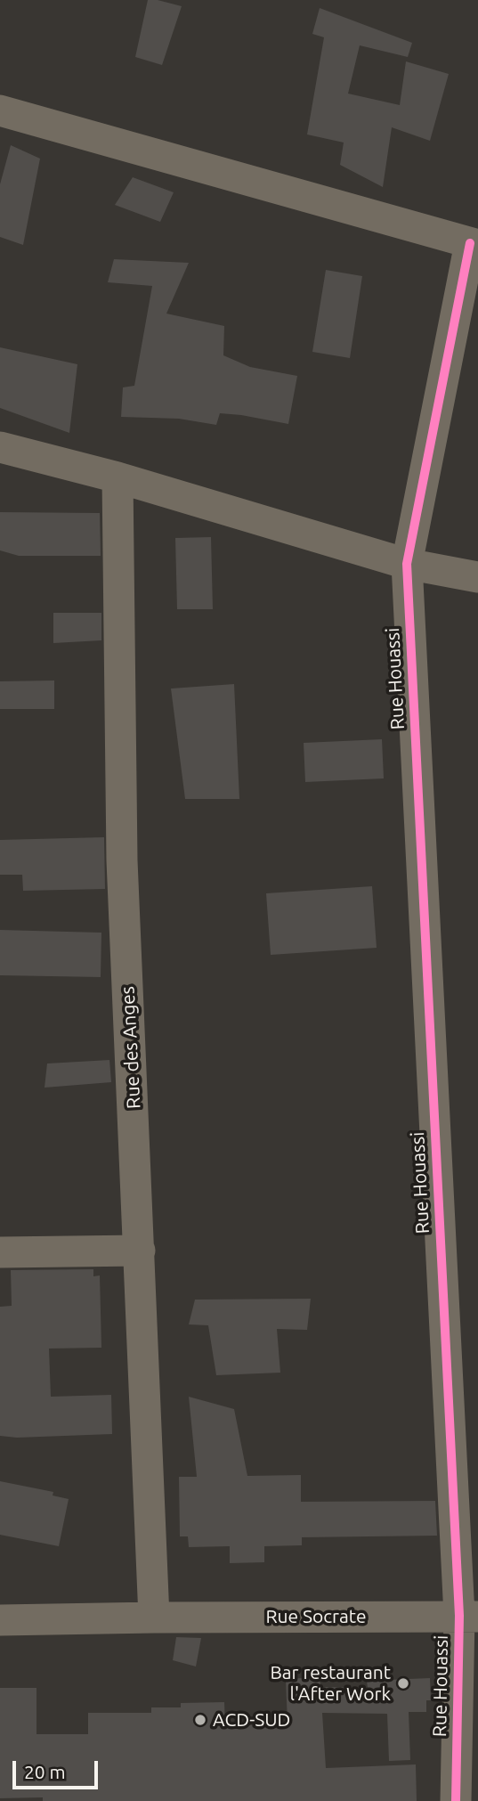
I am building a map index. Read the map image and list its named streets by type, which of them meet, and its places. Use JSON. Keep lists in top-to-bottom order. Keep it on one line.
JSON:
{"streets":{"street":["Rue Houassi","Rue des Anges","Rue Socrate"]},"crossings":[["Rue Houassi","Rue Socrate"],["Rue des Anges","Rue Socrate"]],"places":["Bar restaurant l'After Work","ACD-SUD"],"scale_bar":"20 m"}
